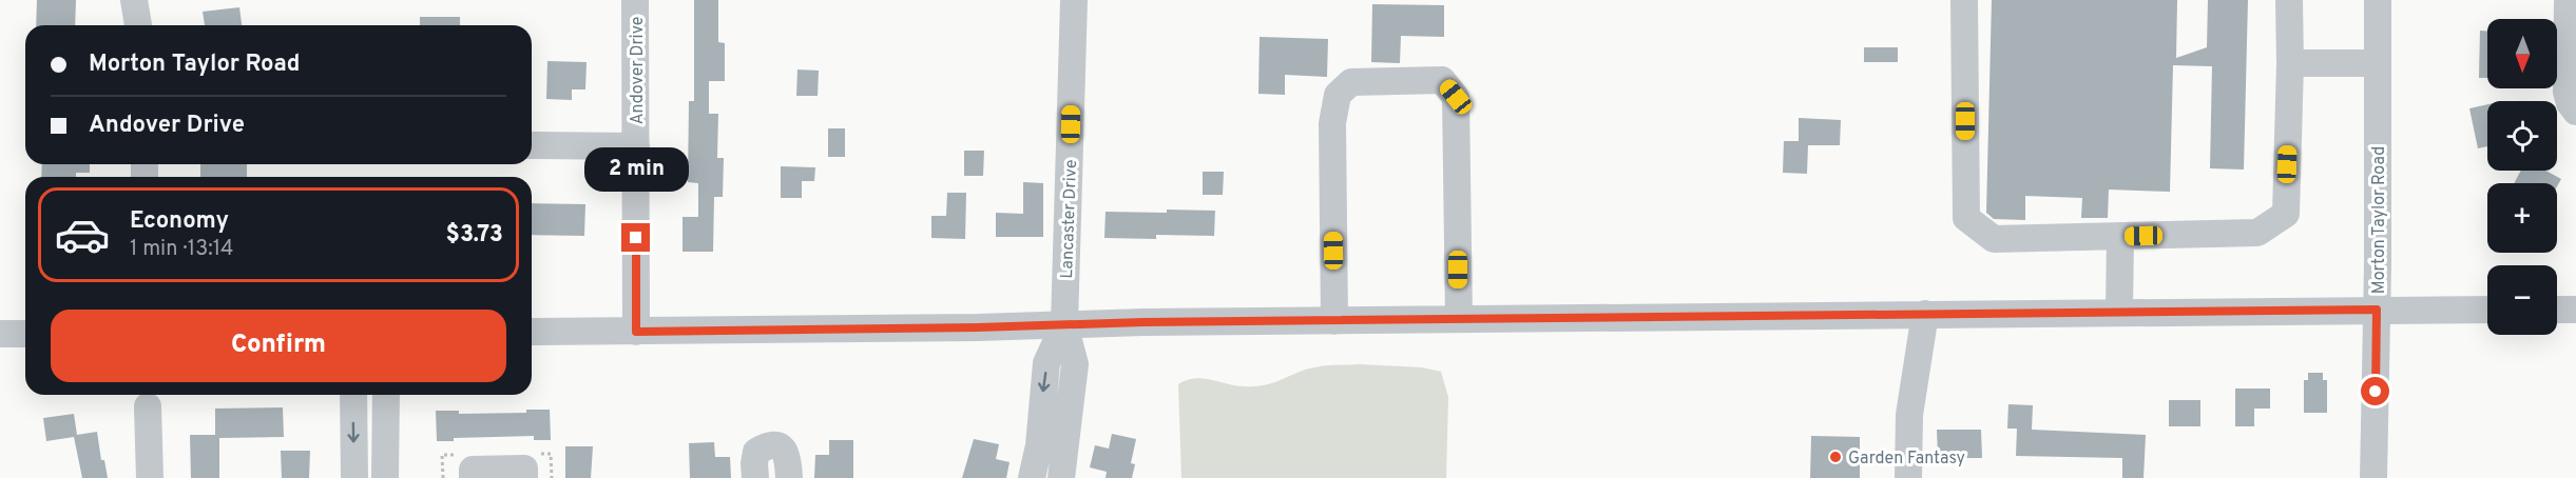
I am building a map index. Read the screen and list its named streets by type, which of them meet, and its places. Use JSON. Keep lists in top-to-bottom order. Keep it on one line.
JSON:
{"streets":{"street":["Andover Drive","Lancaster Drive","Morton Taylor Road"]},"places":["Garden Fantasy"],"north":"bottom","page":{"map_buttons":["+","−"],"banner":["Morton Taylor Road","Andover Drive"],"bubble":"2 min","list":[{"name":"Economy","note":"1 min · 13:14","value":"$3.73"}],"buttons":"Confirm"}}
